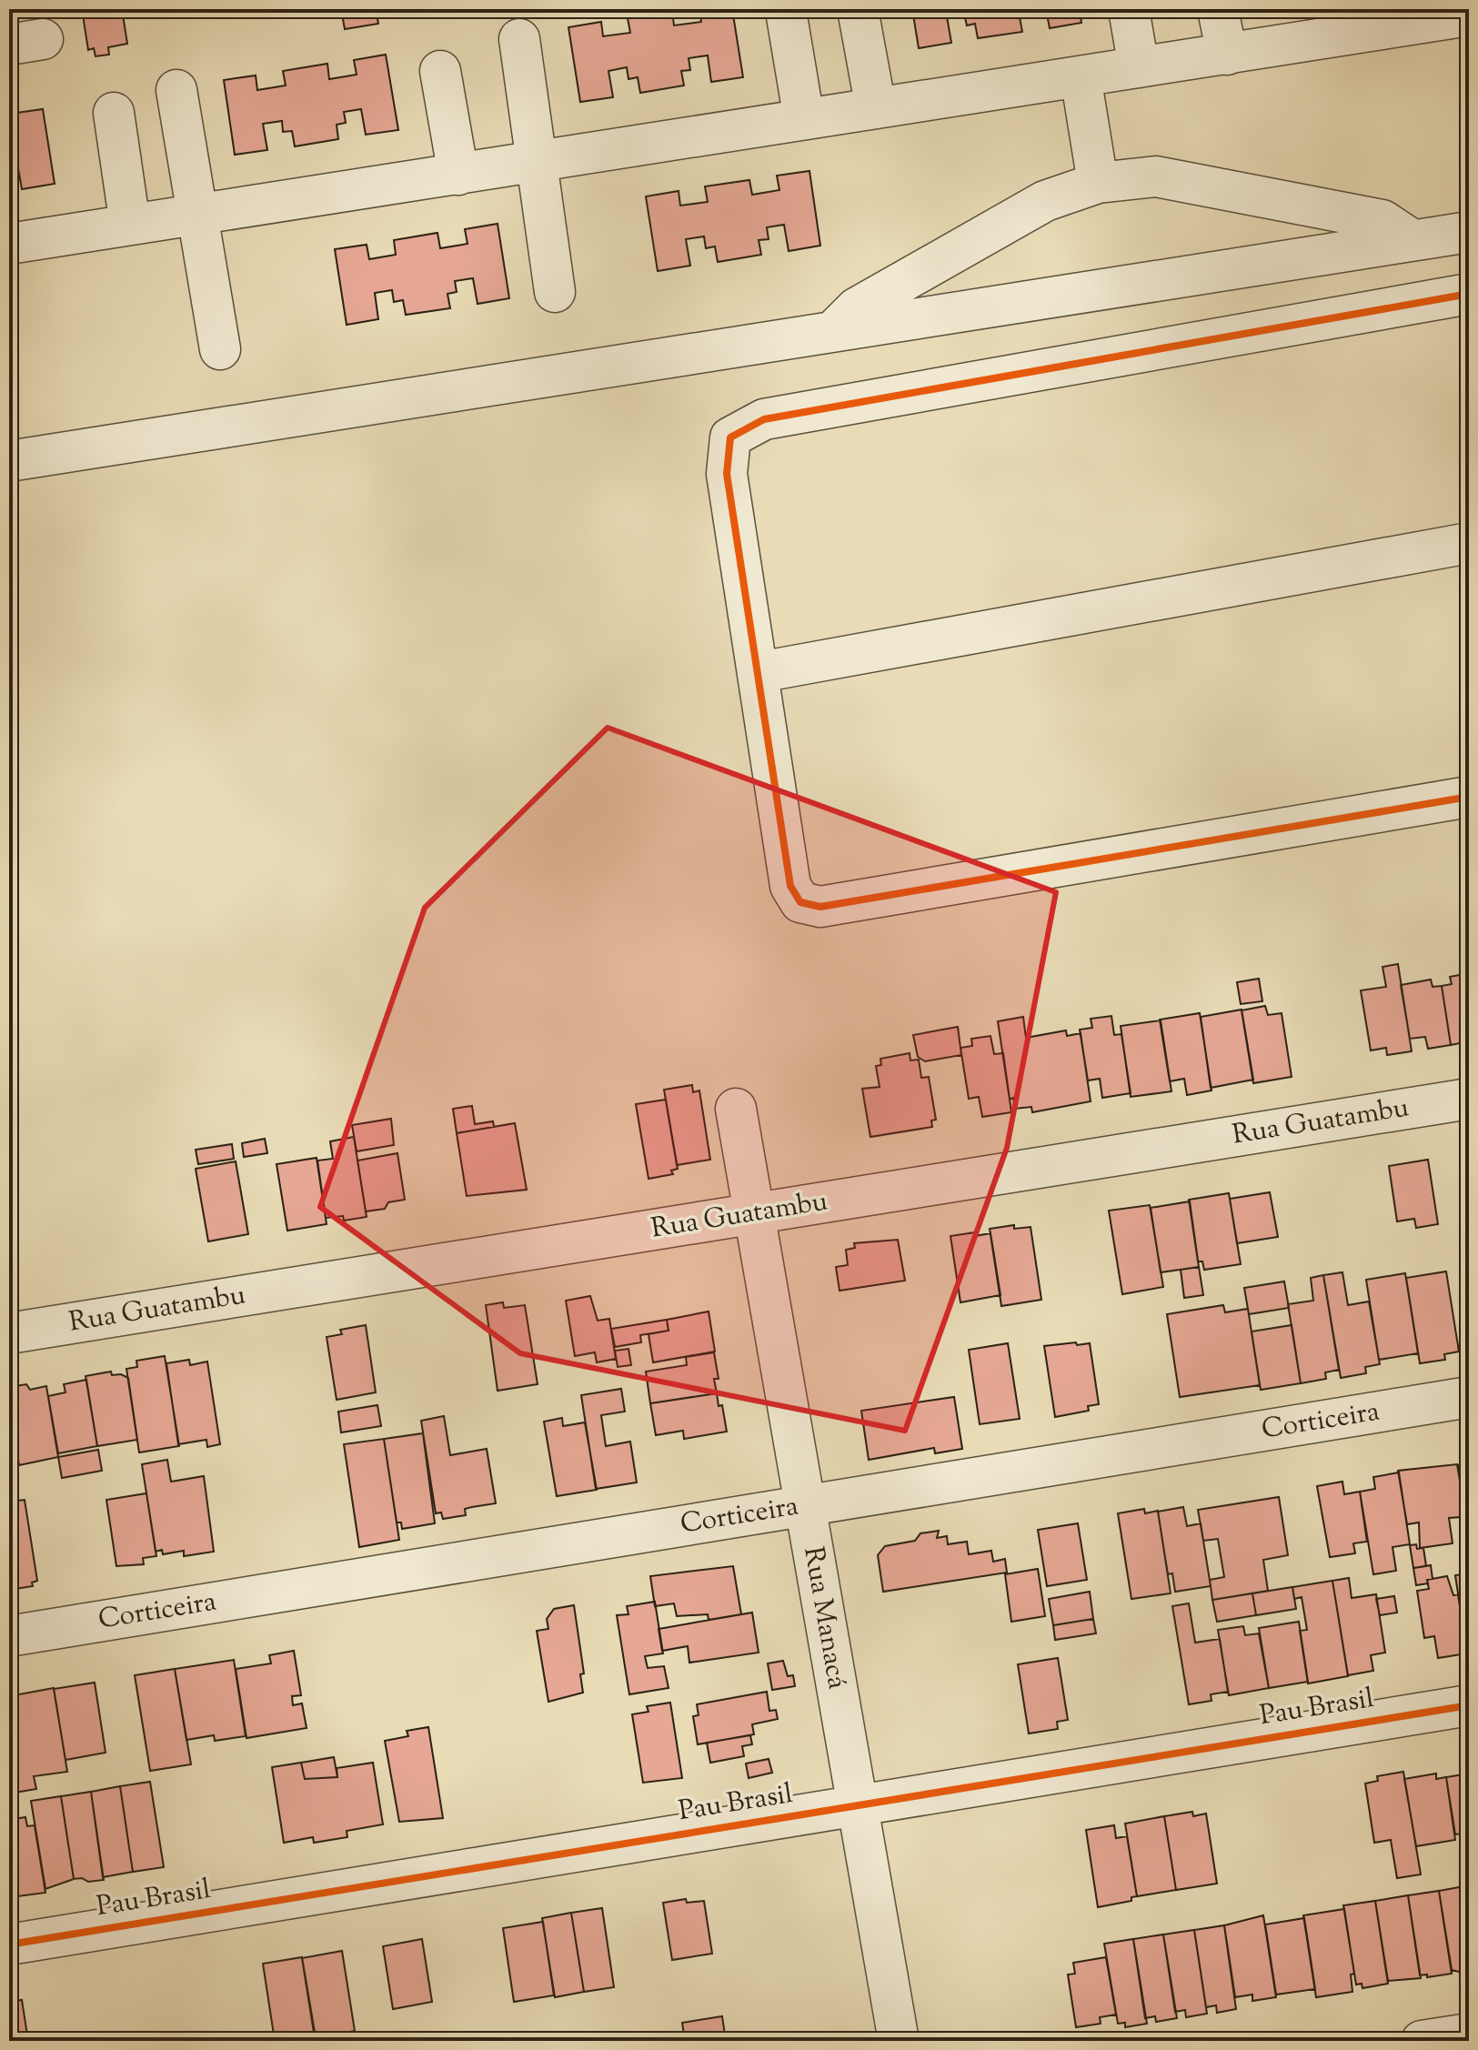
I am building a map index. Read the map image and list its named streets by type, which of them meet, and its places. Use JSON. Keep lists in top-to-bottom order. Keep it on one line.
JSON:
{"streets":{"street":["Rua Guatambu","Corticeira","Rua Manacá","Pau Brasil"]},"crossings":[["Rua Guatambu","Rua Manacá"],["Corticeira","Rua Manacá"],["Rua Manacá","Pau Brasil"]]}
